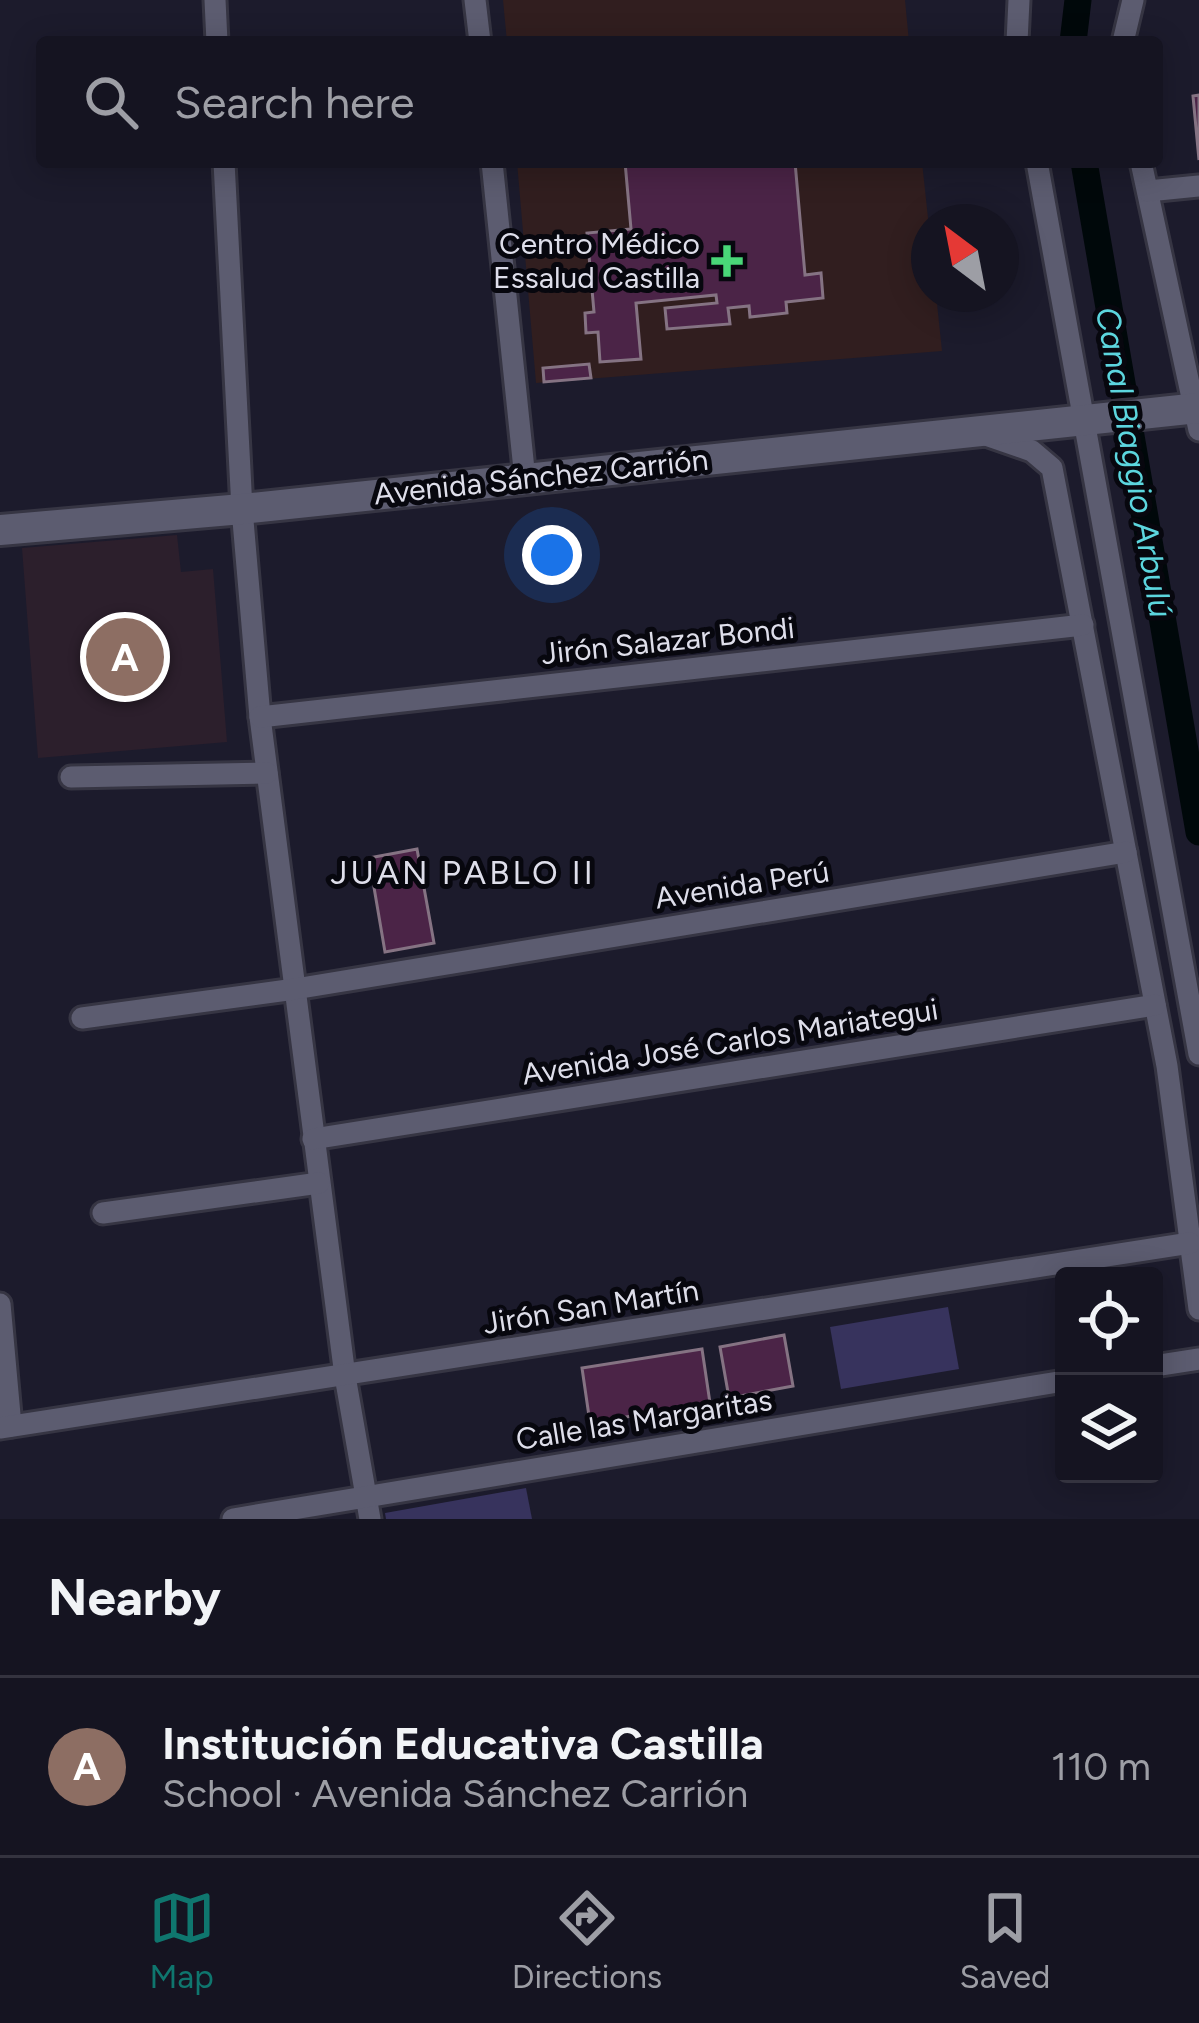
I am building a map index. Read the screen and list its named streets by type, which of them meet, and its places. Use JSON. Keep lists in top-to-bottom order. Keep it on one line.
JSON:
{"streets":{"street":["Avenida Sánchez Carrión","Jirón Salazar Bondi","Avenida Perú","Avenida José Carlos Mariategui","Jirón San Martín","Calle las Margaritas"]},"districts":["JUAN PABLO II"],"water":["Canal Biaggio Arbulú"],"places":{"health":["Centro Médico Essalud Castilla"]},"north":"top left","page":{"search":"Search here","pins":"A","heading":"Nearby","list":[{"mark":"A","name":"Institución Educativa Castilla","note":"School · Avenida Sánchez Carrión","value":"110 m"}],"nav":["Map","Directions","Saved"]}}
